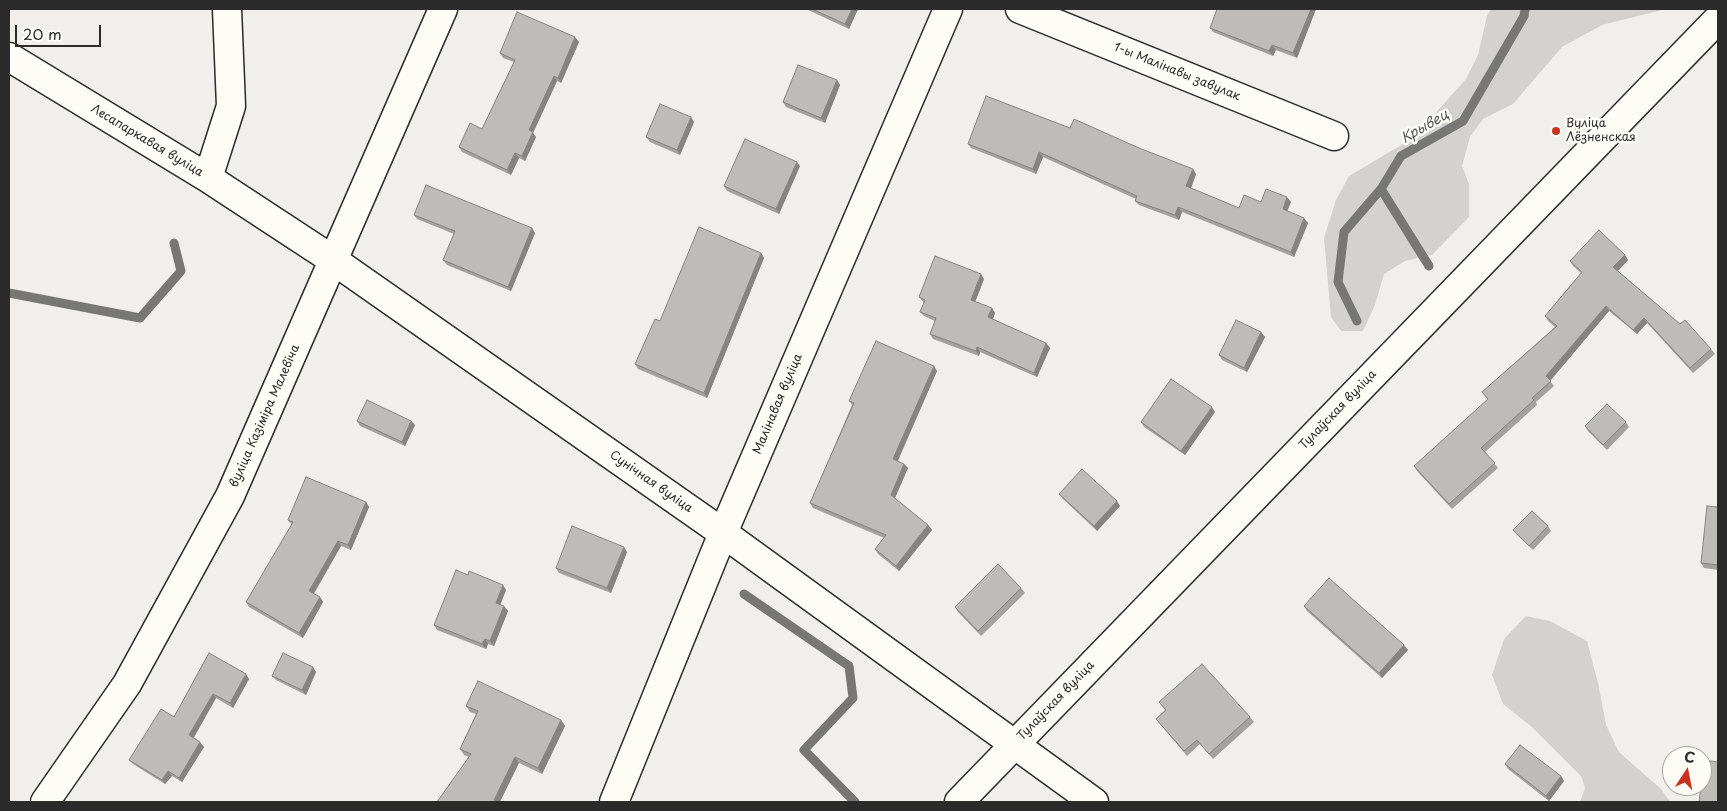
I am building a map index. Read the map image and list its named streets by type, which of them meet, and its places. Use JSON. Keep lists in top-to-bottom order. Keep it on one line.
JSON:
{"streets":{"street":["1-ы Малінавы завулак","Лесапаркавая вуліца","Малінавая вуліца","Тулаўская вуліца","вуліца Казіміра Малевіча","Сунічная вуліца"]},"crossings":[["Лесапаркавая вуліца","Сунічная вуліца"],["Малінавая вуліца","Сунічная вуліца"],["Тулаўская вуліца","Сунічная вуліца"],["вуліца Казіміра Малевіча","Сунічная вуліца"]],"water":["Крывец"],"places":["Вуліца Лёзненская"],"scale_bar":"20 m","north":"top"}
